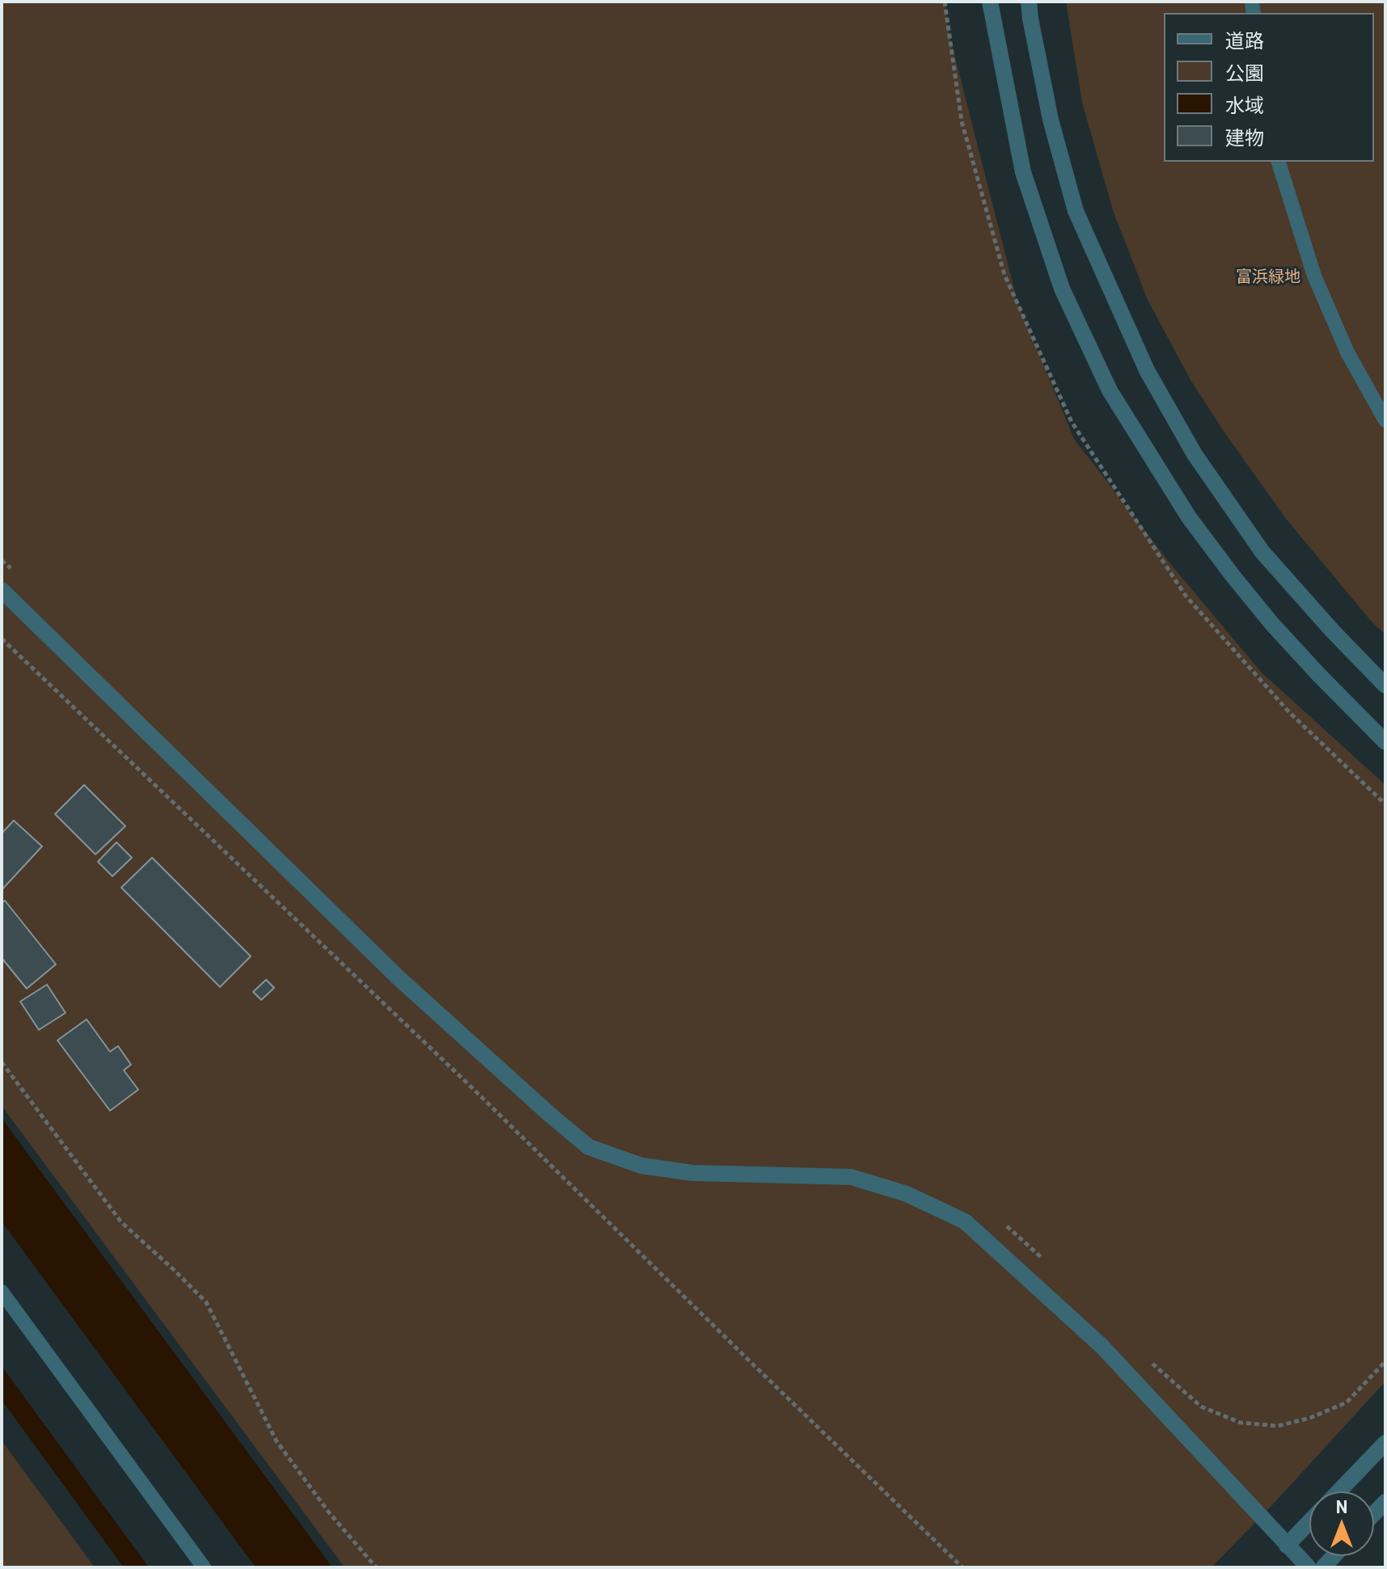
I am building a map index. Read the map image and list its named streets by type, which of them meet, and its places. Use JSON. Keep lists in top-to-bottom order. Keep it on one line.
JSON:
{"parks":["富浜緑地"],"legend":["道路","公園","水域","建物"],"north":"top"}
